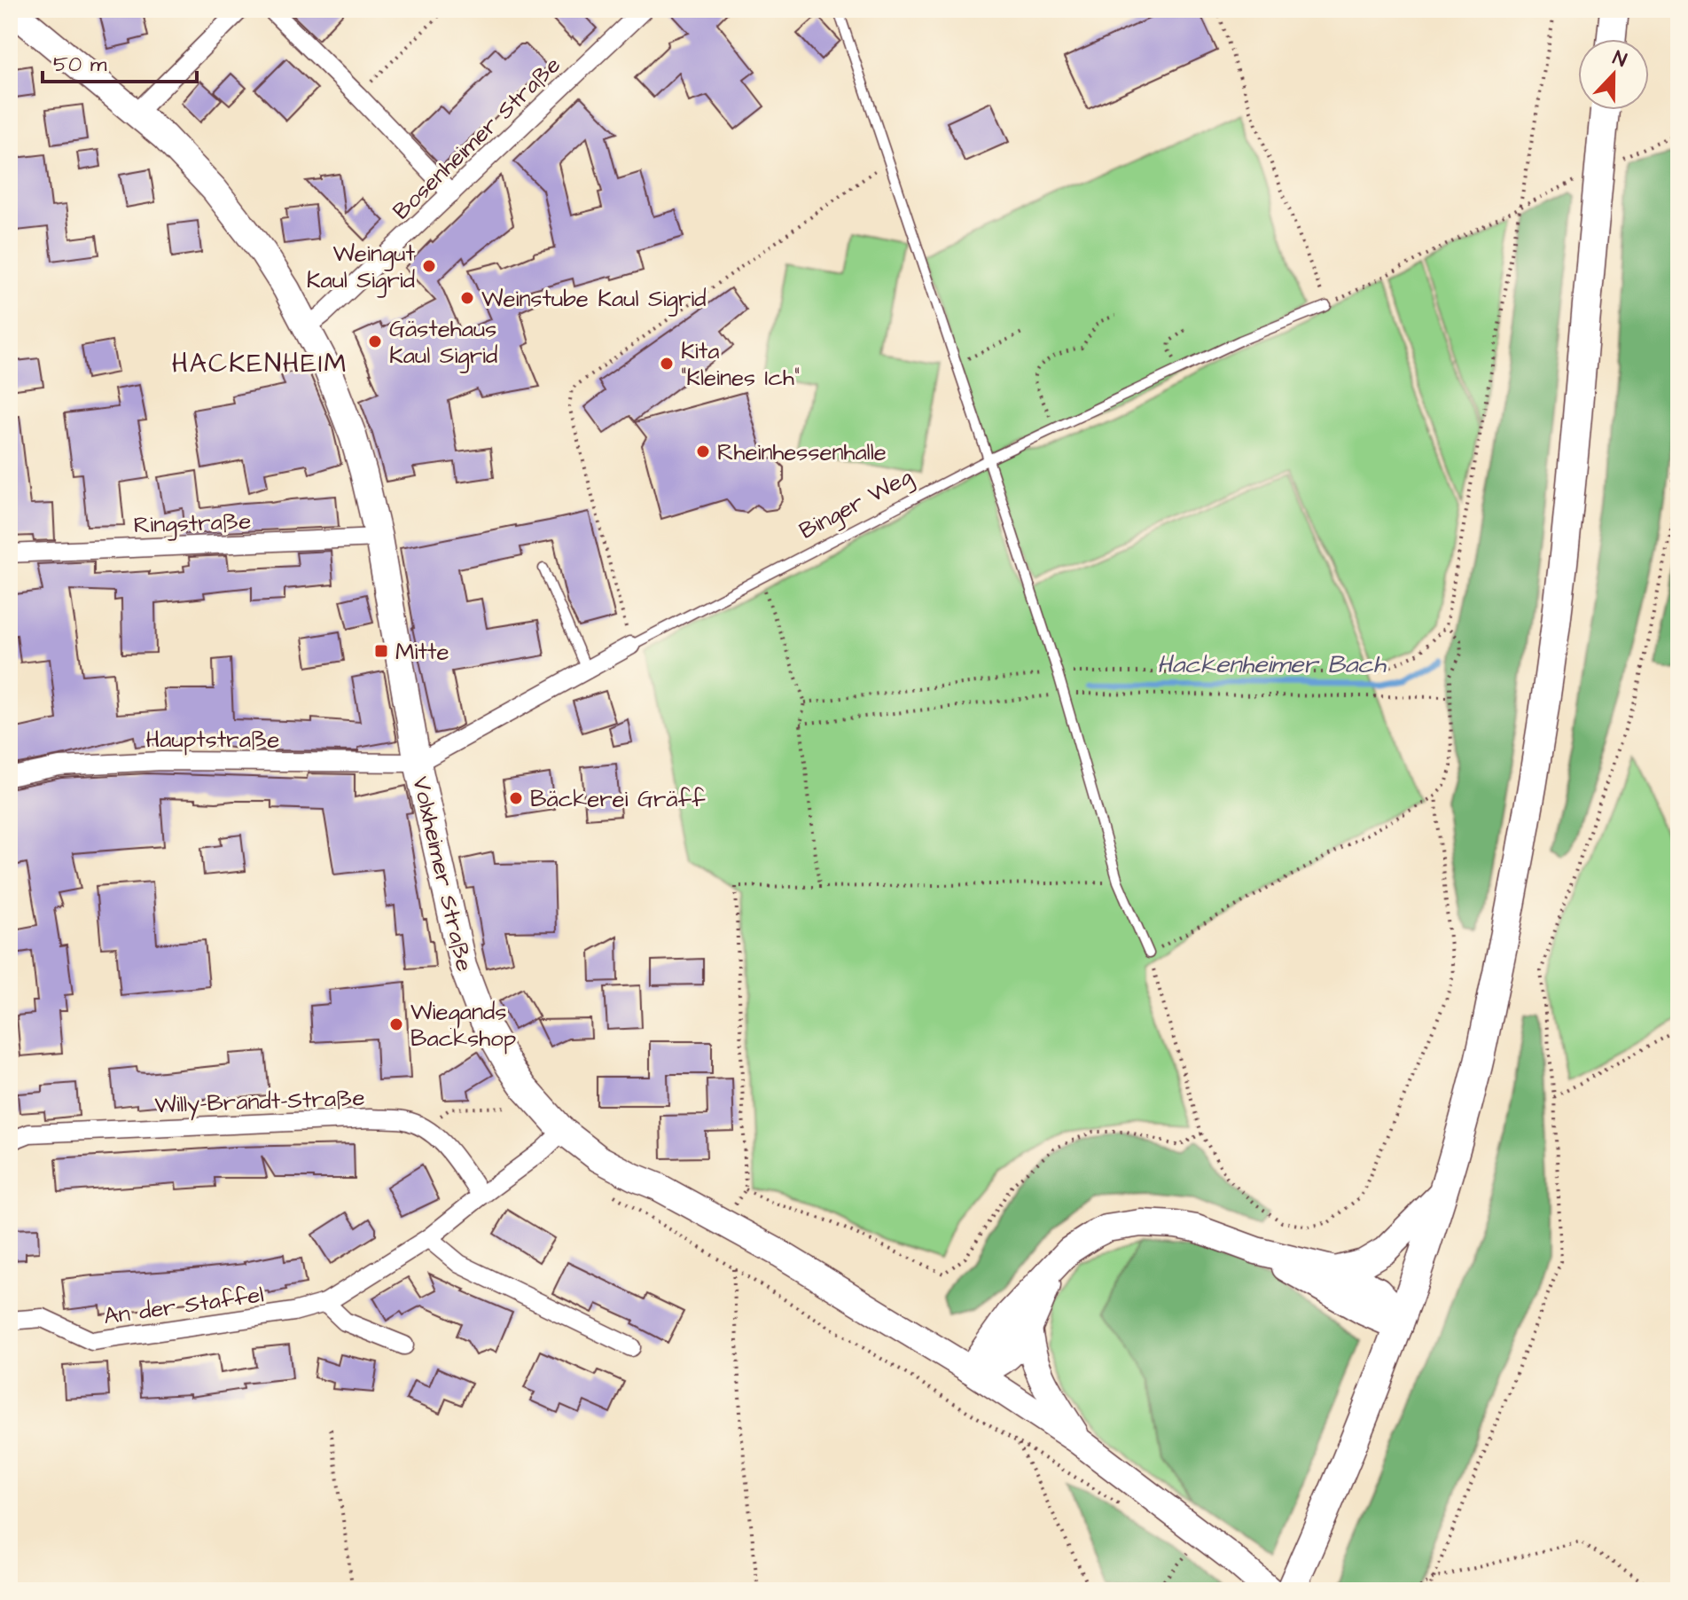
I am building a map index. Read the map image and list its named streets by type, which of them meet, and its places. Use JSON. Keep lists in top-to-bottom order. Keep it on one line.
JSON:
{"streets":{"main road":["Volxheimer Straße"],"street":["Bosenheimer Straße","Binger Weg","Ringstraße","Hauptstraße","Willy-Brandt-Straße","An der Staffel"]},"crossings":[["Bosenheimer Straße","Volxheimer Straße"],["Binger Weg","Hauptstraße"],["Binger Weg","Volxheimer Straße"],["Ringstraße","Volxheimer Straße"],["Hauptstraße","Volxheimer Straße"],["Volxheimer Straße","An der Staffel"],["Willy-Brandt-Straße","An der Staffel"]],"districts":["HACKENHEIM"],"water":["Hackenheimer Bach"],"places":{"other":["Weingut Kaul Sigrid","Weinstube Kaul Sigrid","Gästehaus Kaul Sigrid","Kita \"Kleines Ich\"","Rheinhessenhalle","Bäckerei Gräff","Wiegands Backshop"],"transit":["Mitte"]},"scale_bar":"50 m","north":"top"}
